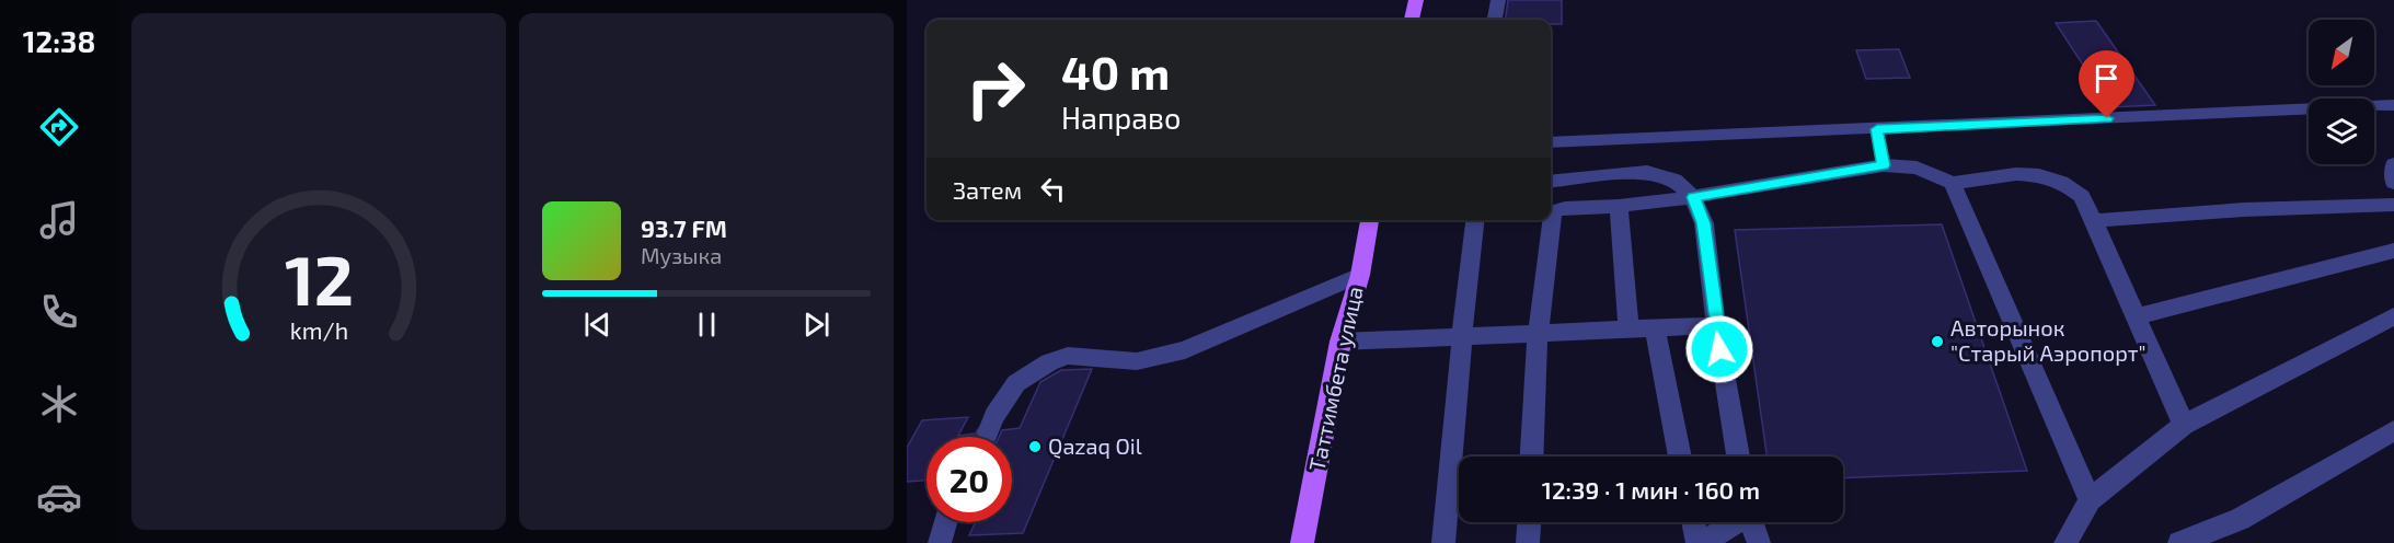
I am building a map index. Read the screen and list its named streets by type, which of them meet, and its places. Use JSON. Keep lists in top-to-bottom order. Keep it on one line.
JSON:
{"streets":{"main road":["Таттимбета улица"]},"places":["Авторынок \"Старый Аэропорт\"","Qazaq Oil"],"north":"bottom left","page":{"tabs":"12:38","turn":["40 m","Направо"],"then":"Затем","song":["93.7 FM","Музыка"],"limit":"20","trip":"12:39 · 1 мин · 160 m","gauge":["12","km/h"]}}
